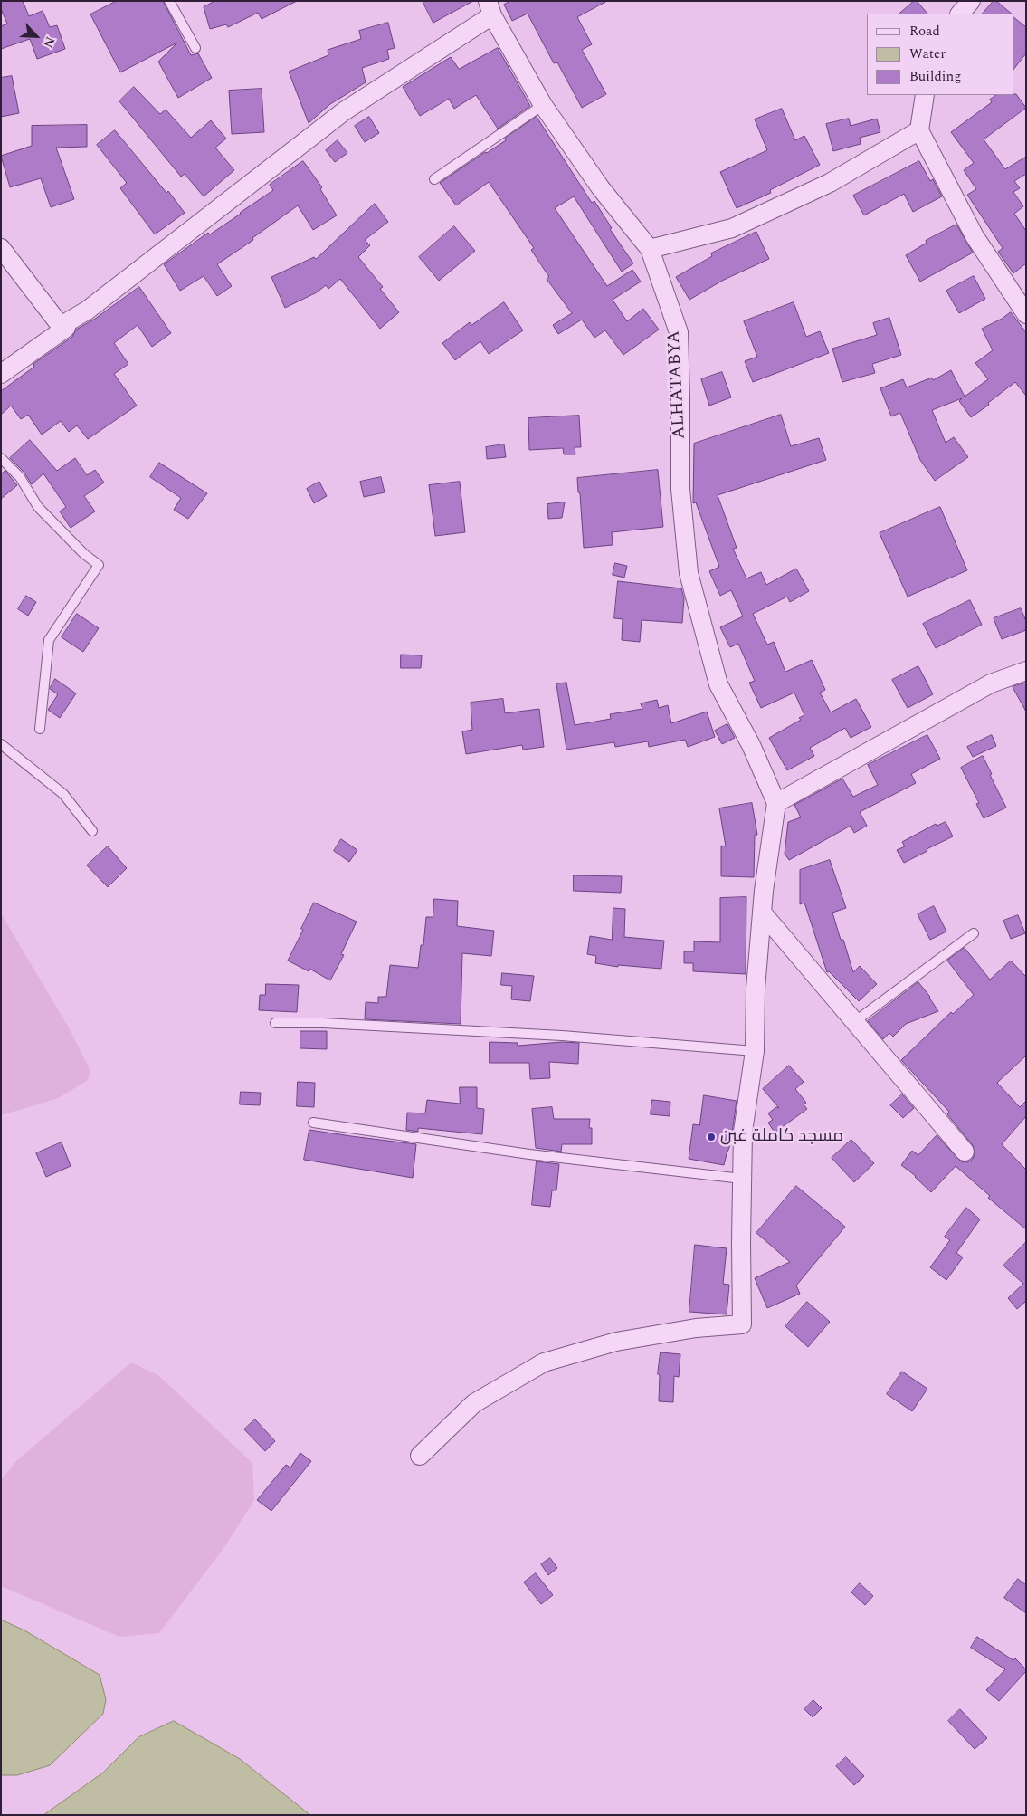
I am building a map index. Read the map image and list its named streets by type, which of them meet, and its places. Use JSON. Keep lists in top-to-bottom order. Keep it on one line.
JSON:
{"streets":{"street":["ALHATABYA"]},"places":["مسجد كاملة غبن"],"legend":["Road","Water","Building"],"north":"bottom right"}
